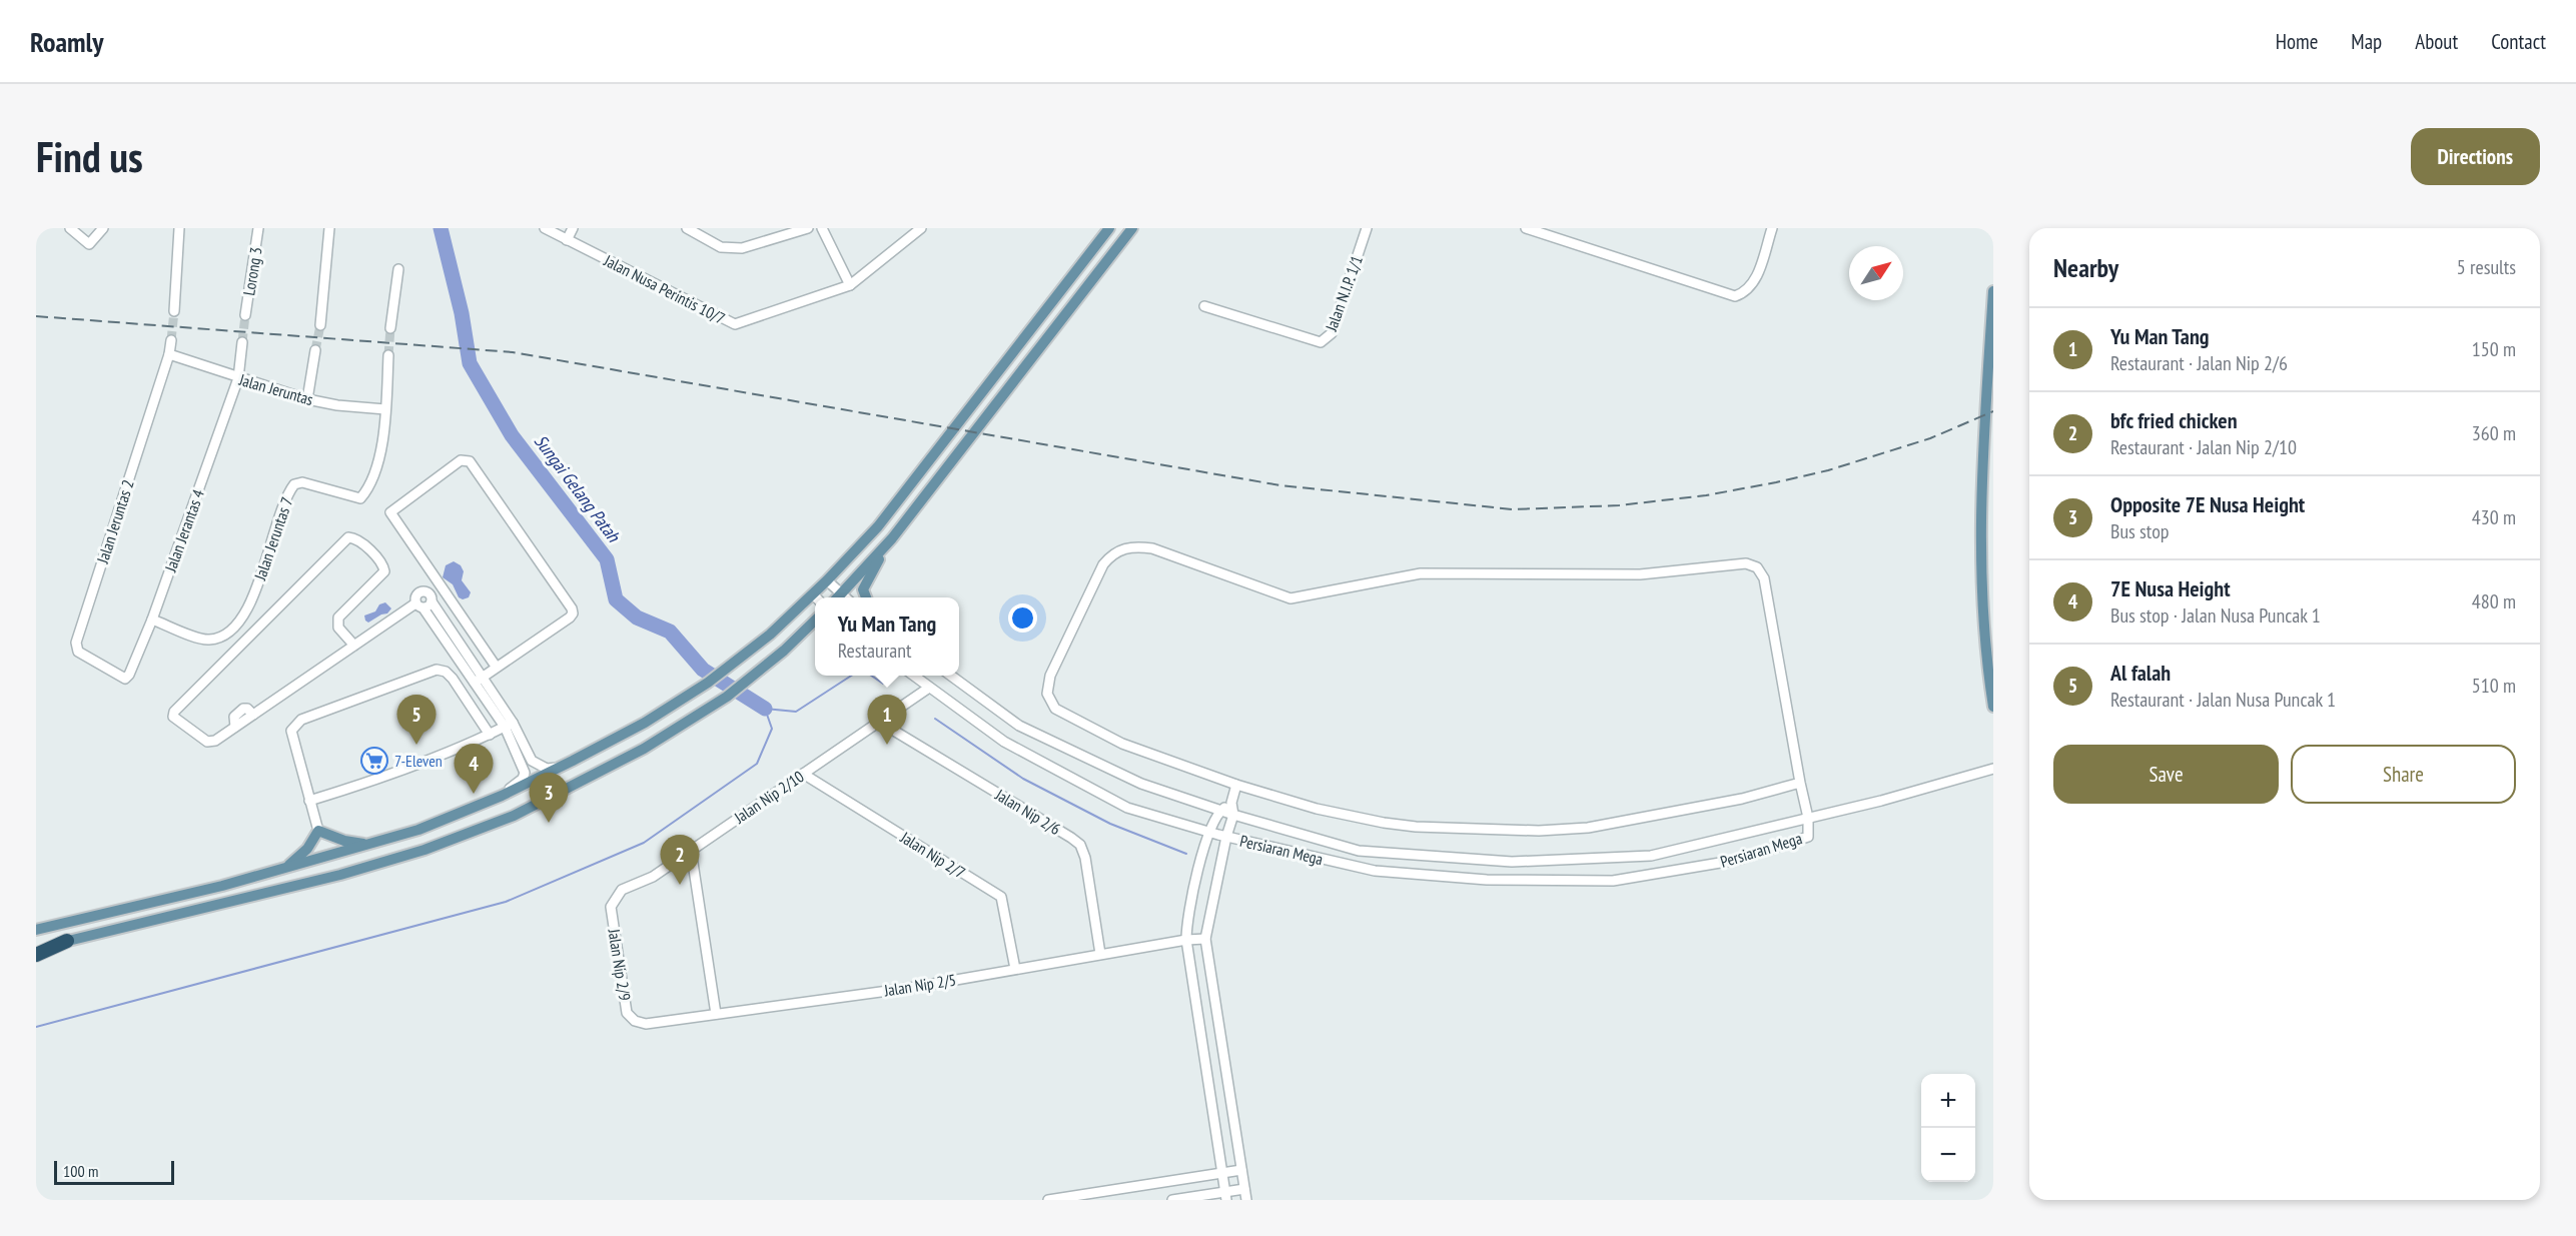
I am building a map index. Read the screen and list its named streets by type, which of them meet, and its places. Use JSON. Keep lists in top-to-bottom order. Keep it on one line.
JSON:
{"streets":{"street":["Lorong 3","Jalan Nusa Perintis 10/7","Jalan N.I.P. 1/1","Jalan Jeruntas","Jalan Jeruntas 2","Jalan Jerantas 4","Jalan Jeruntas 7","Jalan Nip 2/10","Jalan Nip 2/6","Persiaran Mega","Jalan Nip 2/7","Jalan Nip 2/9","Jalan Nip 2/5"]},"crossings":[["Jalan Jeruntas","Jalan Jeruntas 2"],["Jalan Jeruntas","Jalan Jerantas 4"],["Jalan Jeruntas","Jalan Jeruntas 7"],["Jalan Jeruntas 2","Jalan Jerantas 4"],["Jalan Jerantas 4","Jalan Jeruntas 7"],["Jalan Nip 2/10","Jalan Nip 2/6"],["Jalan Nip 2/10","Persiaran Mega"],["Jalan Nip 2/10","Jalan Nip 2/7"],["Jalan Nip 2/10","Jalan Nip 2/9"],["Jalan Nip 2/6","Jalan Nip 2/5"],["Jalan Nip 2/7","Jalan Nip 2/5"],["Jalan Nip 2/9","Jalan Nip 2/5"]],"water":["Sungai Gelang Patah"],"places":{"supermarket":["7-Eleven"]},"scale_bar":"100 m","north":"top right","page":{"header":"Roamly","nav":["Home","Map","About","Contact"],"buttons":["Directions",["Save","Share"]],"title":"Find us","heading":["Nearby","5 results"],"list":[{"mark":"1","name":"Yu Man Tang","note":"Restaurant · Jalan Nip 2/6","value":"150 m"},{"mark":"2","name":"bfc fried chicken","note":"Restaurant · Jalan Nip 2/10","value":"360 m"},{"mark":"3","name":"Opposite 7E Nusa Height","note":"Bus stop","value":"430 m"},{"mark":"4","name":"7E Nusa Height","note":"Bus stop · Jalan Nusa Puncak 1","value":"480 m"},{"mark":"5","name":"Al falah","note":"Restaurant · Jalan Nusa Puncak 1","value":"510 m"}],"popup":["Yu Man Tang","Restaurant"],"pins":["1","5","4","3","2"],"map_buttons":["+","−"],"scale":"100 m"}}
